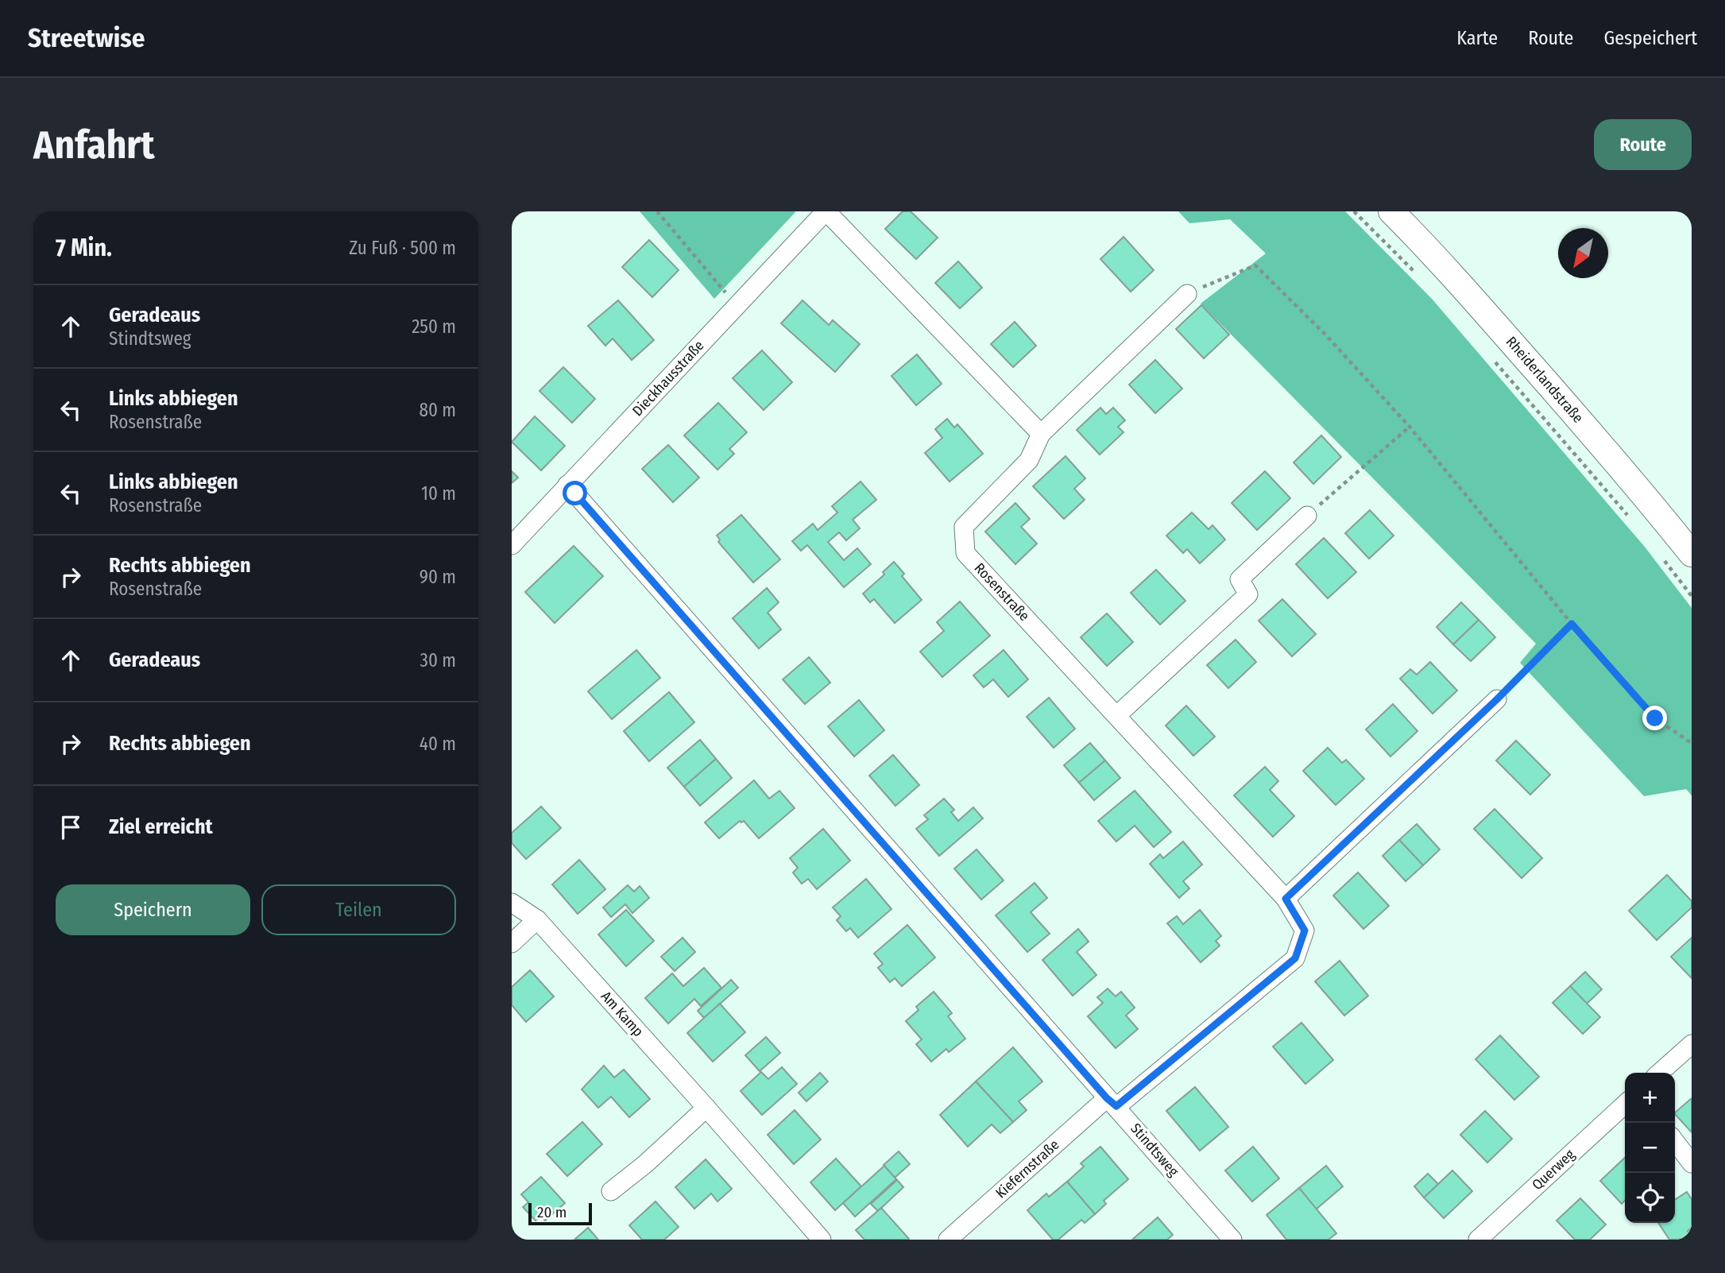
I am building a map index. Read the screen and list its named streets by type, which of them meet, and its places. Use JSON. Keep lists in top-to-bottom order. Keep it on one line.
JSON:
{"streets":{"main road":["Rheiderlandstraße"],"street":["Dieckhausstraße","Rosenstraße","Am Kamp","Stindtsweg","Kiefernstraße","Querweg"]},"crossings":[["Dieckhausstraße","Stindtsweg"],["Rosenstraße","Stindtsweg"],["Rosenstraße","Kiefernstraße"],["Stindtsweg","Kiefernstraße"]],"scale_bar":"20 m","north":"bottom left","page":{"header":"Streetwise","nav":["Karte","Route","Gespeichert"],"buttons":["Route",["Speichern","Teilen"]],"title":"Anfahrt","heading":["7 Min.","Zu Fuß · 500 m"],"list":[["Geradeaus","Stindtsweg","250 m"],["Links abbiegen","Rosenstraße","80 m"],["Links abbiegen","Rosenstraße","10 m"],["Rechts abbiegen","Rosenstraße","90 m"],["Geradeaus","30 m"],["Rechts abbiegen","40 m"],"Ziel erreicht"],"map_buttons":["+","−"],"scale":"20 m"}}
